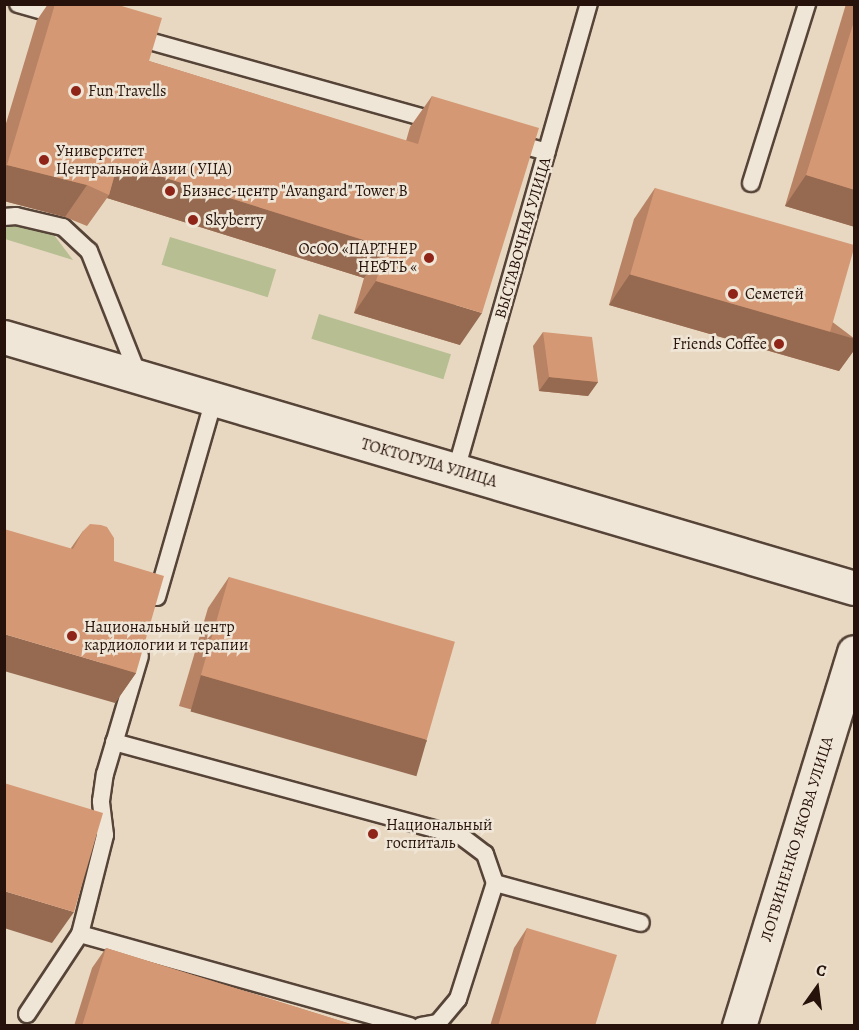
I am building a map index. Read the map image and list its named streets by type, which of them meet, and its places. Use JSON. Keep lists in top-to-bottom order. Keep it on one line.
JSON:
{"streets":{"main road":["ТОКТОГУЛА УЛИЦА","ЛОГВИНЕНКО ЯКОВА УЛИЦА"],"lane":["ВЫСТАВОЧНАЯ УЛИЦА"]},"crossings":[["ВЫСТАВОЧНАЯ УЛИЦА","ТОКТОГУЛА УЛИЦА"]],"places":["Fun Travells","Университет Центральной Азии ( УЦА)","Бизнес-центр \"Avangard\" Tower B","Skyberry","ОсОО «ПАРТНЕР НЕФТЬ «","Семетей","Friends Coffee","Национальный центр кардиологии и терапии","Национальный госпиталь"],"north":"top"}
